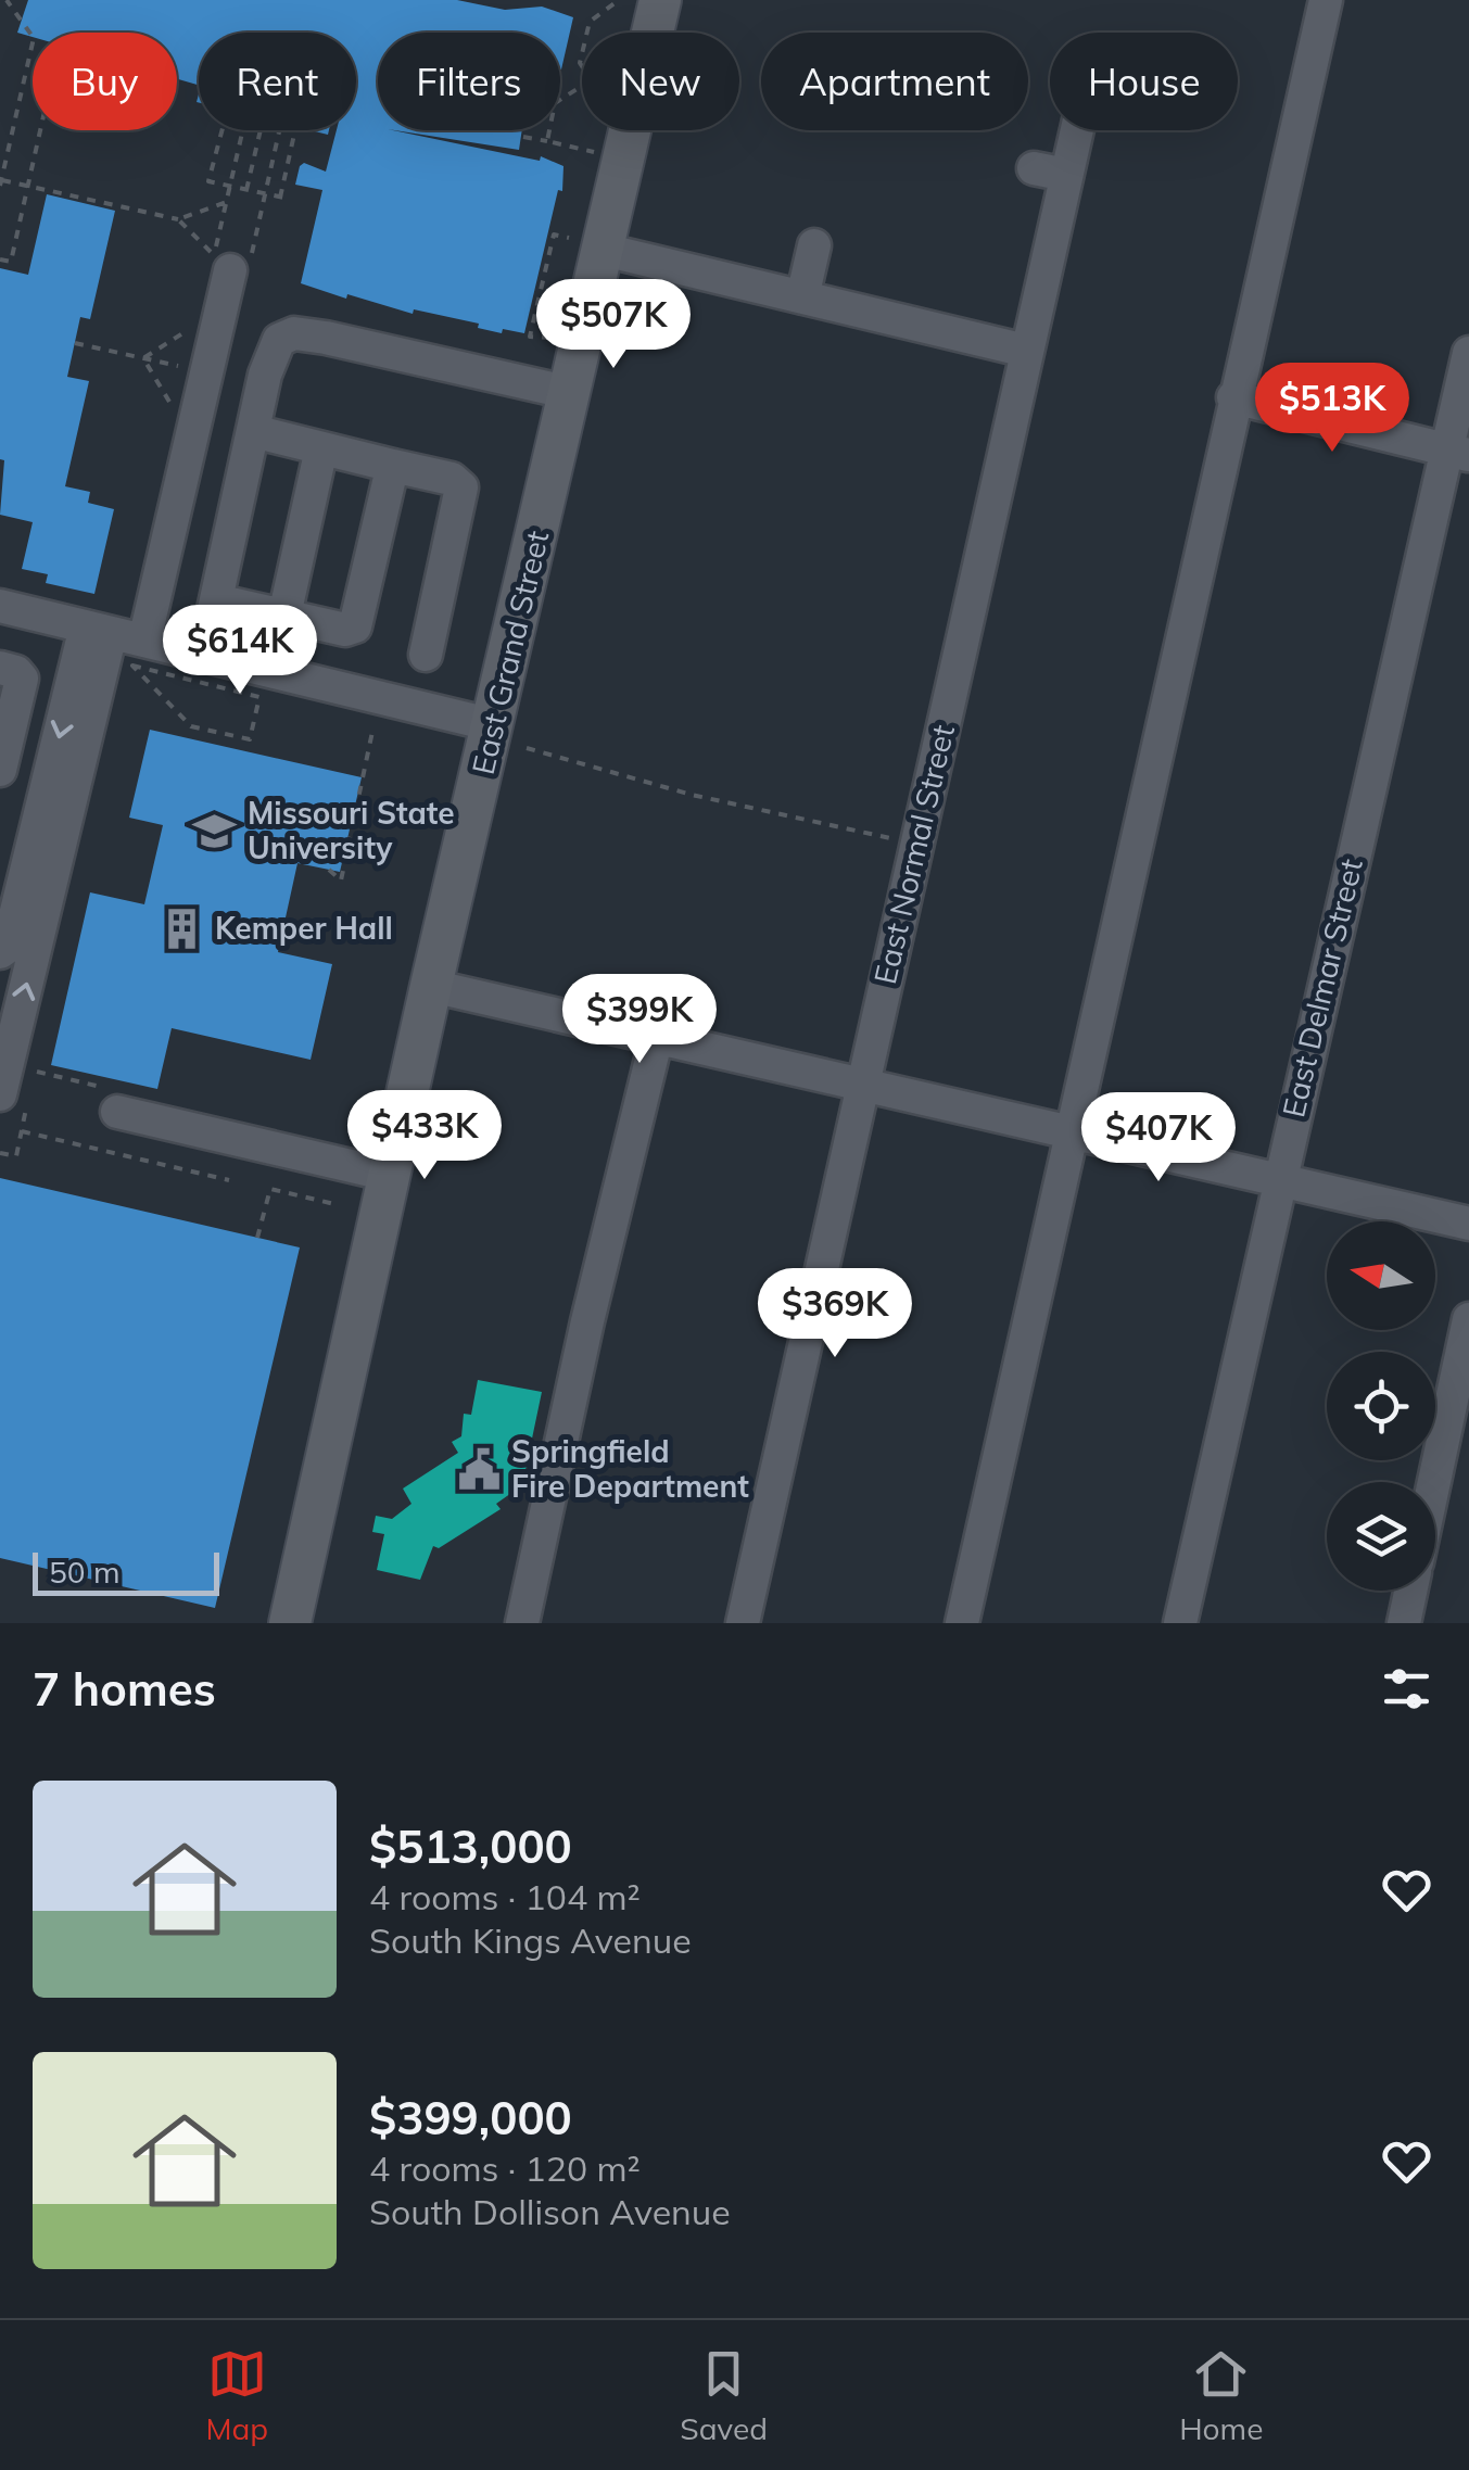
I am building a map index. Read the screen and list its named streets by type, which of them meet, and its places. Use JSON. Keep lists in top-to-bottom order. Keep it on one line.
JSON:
{"streets":{"main road":["East Grand Street"],"street":["East Normal Street","East Delmar Street"]},"places":{"school or university":["Missouri State University"],"building":["Kemper Hall"],"public building":["Springfield Fire Department"]},"scale_bar":"50 m","north":"left","page":{"chip":["Buy","Rent","Filters","New","Apartment","House"],"price":["$507K","$513K","$614K","$399K","$433K","$407K","$369K"],"scale":"50 m","heading":"7 homes","list":[{"name":"$513,000","note":"4 rooms · 104 m² · South Kings Avenue"},{"name":"$399,000","note":"4 rooms · 120 m² · South Dollison Avenue"}],"tabs":["Map","Saved","Home"]}}
